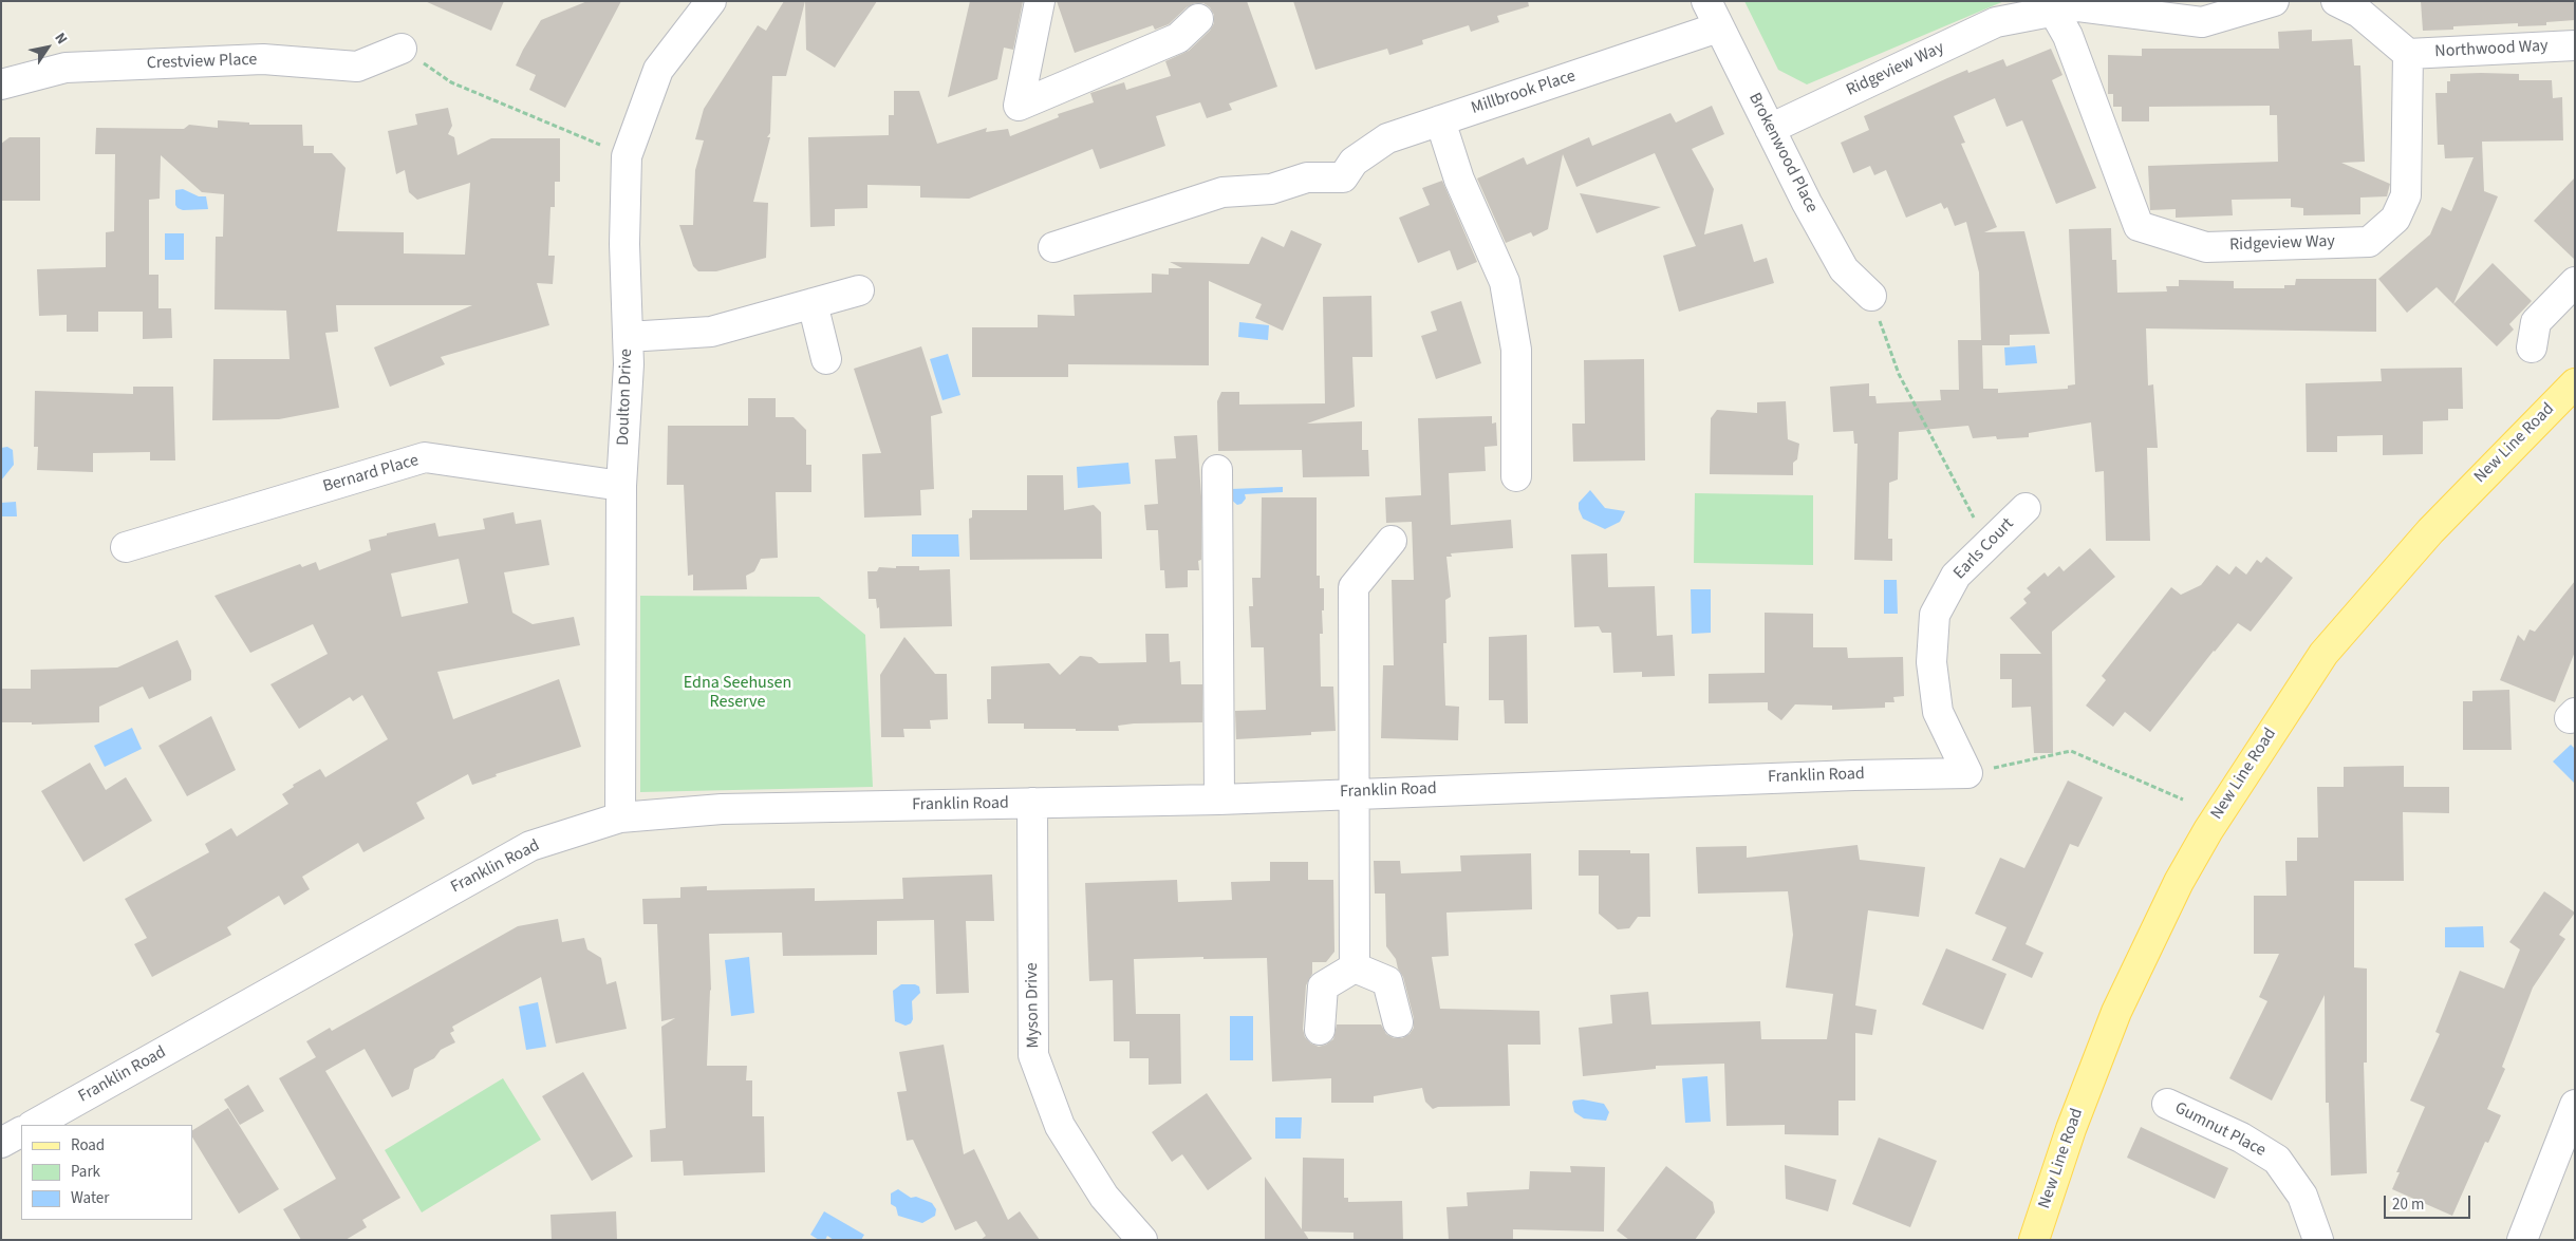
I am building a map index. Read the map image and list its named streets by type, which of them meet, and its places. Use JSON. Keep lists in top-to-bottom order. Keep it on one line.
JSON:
{"streets":{"main road":["New Line Road"],"street":["Northwood Way","Crestview Place","Ridgeview Way","Millbrook Place","Brokenwood Place","Doulton Drive","Bernard Place","Earls Court","Franklin Road","Myson Drive","Gumnut Place"]},"crossings":[["Northwood Way","Ridgeview Way"],["Ridgeview Way","Brokenwood Place"],["Millbrook Place","Brokenwood Place"],["Doulton Drive","Bernard Place"],["Doulton Drive","Franklin Road"],["Earls Court","Franklin Road"],["Franklin Road","Myson Drive"]],"parks":["Edna Seehusen Reserve"],"legend":["Road","Park","Water"],"scale_bar":"20 m","north":"top right"}
